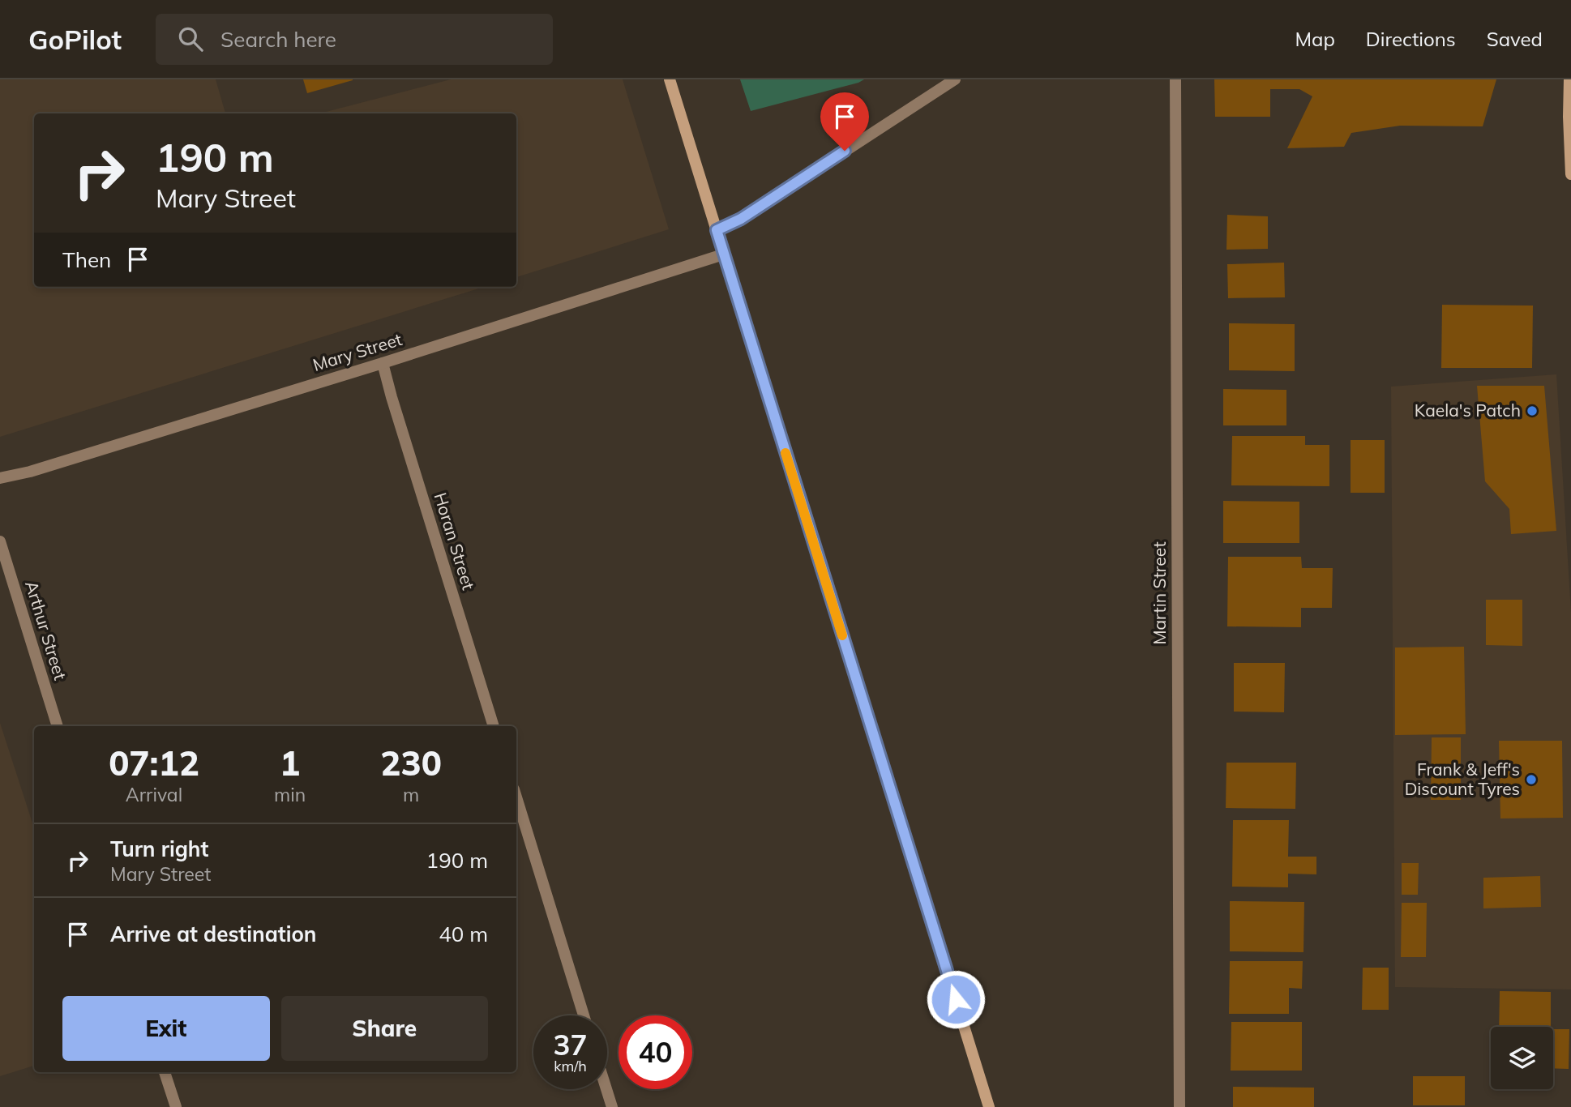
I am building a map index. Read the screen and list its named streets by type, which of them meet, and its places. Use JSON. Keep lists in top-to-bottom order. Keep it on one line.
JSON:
{"streets":{"street":["Mary Street","Horan Street","Martin Street","Arthur Street"]},"crossings":[["Mary Street","Horan Street"]],"places":["Kaela's Patch","Frank & Jeff's Discount Tyres"],"page":{"header":"GoPilot","search":"Search here","nav":["Map","Directions","Saved"],"turn":["190 m","Mary Street"],"then":"Then","eta":["07:12","Arrival","1","min","230","m"],"list":[{"name":"Turn right","note":"Mary Street","value":"190 m"},{"name":"Arrive at destination","value":"40 m"}],"buttons":["Exit","Share"],"speed":"37 km/h","limit":"40"}}
